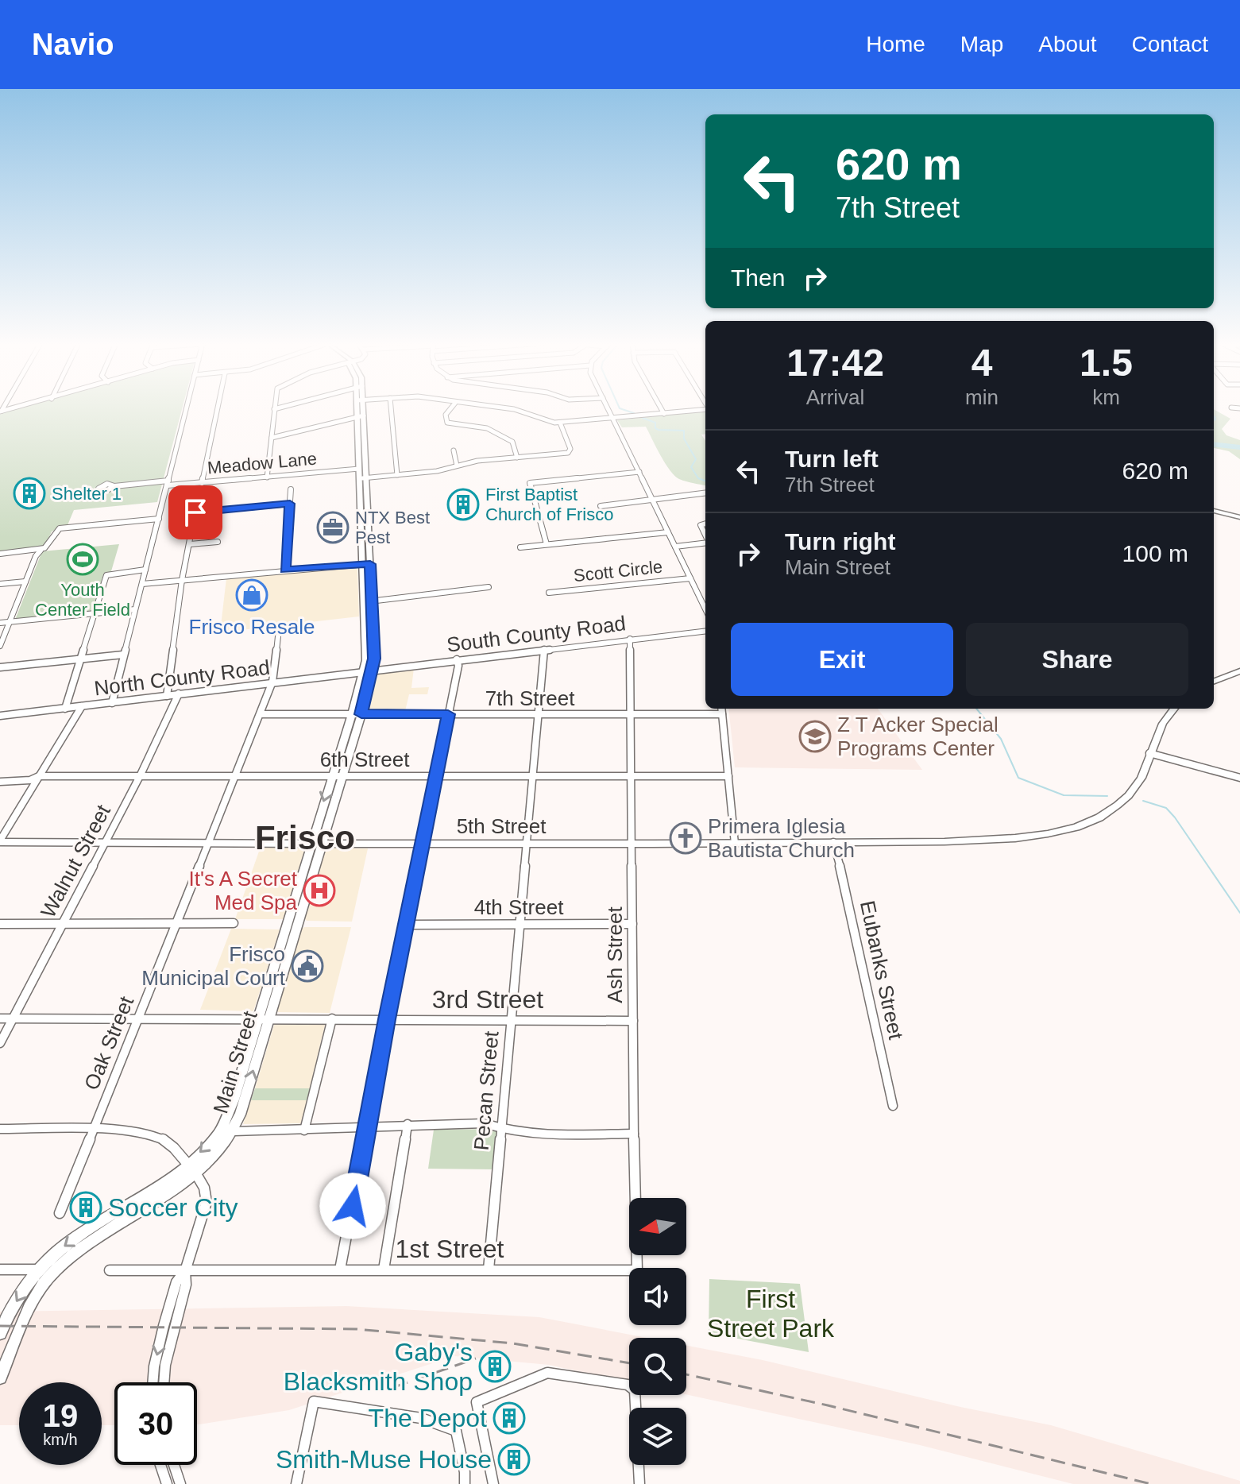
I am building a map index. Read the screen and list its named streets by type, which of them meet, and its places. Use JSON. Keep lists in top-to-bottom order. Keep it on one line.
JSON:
{"streets":{"main road":["5th Street","Main Street"],"street":["Meadow Lane","Scott Circle","South County Road","North County Road","7th Street","6th Street","Walnut Street","4th Street","Ash Street","Eubanks Street","3rd Street","Oak Street","Pecan Street","1st Street"]},"crossings":[["Meadow Lane","Main Street"],["South County Road","North County Road"],["South County Road","Ash Street"],["South County Road","Main Street"],["South County Road","Pecan Street"],["North County Road","Walnut Street"],["North County Road","Oak Street"],["North County Road","Main Street"],["7th Street","Ash Street"],["7th Street","Oak Street"],["7th Street","Main Street"],["7th Street","Pecan Street"],["6th Street","Walnut Street"],["6th Street","Ash Street"],["6th Street","Oak Street"],["6th Street","Main Street"],["6th Street","Pecan Street"],["5th Street","Walnut Street"],["5th Street","Ash Street"],["5th Street","Eubanks Street"],["5th Street","Oak Street"],["5th Street","Main Street"],["5th Street","Pecan Street"],["Walnut Street","3rd Street"],["4th Street","Ash Street"],["4th Street","Pecan Street"],["Ash Street","3rd Street"],["3rd Street","Oak Street"],["3rd Street","Main Street"],["3rd Street","Pecan Street"],["Pecan Street","1st Street"]],"districts":["Frisco"],"parks":["First Street Park"],"places":{"building":["Shelter 1","First Baptist Church of Frisco","Soccer City","Gaby's Blacksmith Shop","The Depot","Smith-Muse House"],"office":["NTX Best Pest"],"sports":["Youth Center Field"],"shop":["Frisco Resale"],"school or university":["Z T Acker Special Programs Center"],"church":["Primera Iglesia Bautista Church"],"hospital":["It's A Secret Med Spa"],"public building":["Frisco Municipal Court"]},"north":"left","page":{"header":"Navio","nav":["Home","Map","About","Contact"],"turn":["620 m","7th Street"],"then":"Then","eta":["17:42","Arrival","4","min","1.5","km"],"list":[{"name":"Turn left","note":"7th Street","value":"620 m"},{"name":"Turn right","note":"Main Street","value":"100 m"}],"buttons":["Exit","Share"],"speed":"19 km/h","limit":"30"}}
